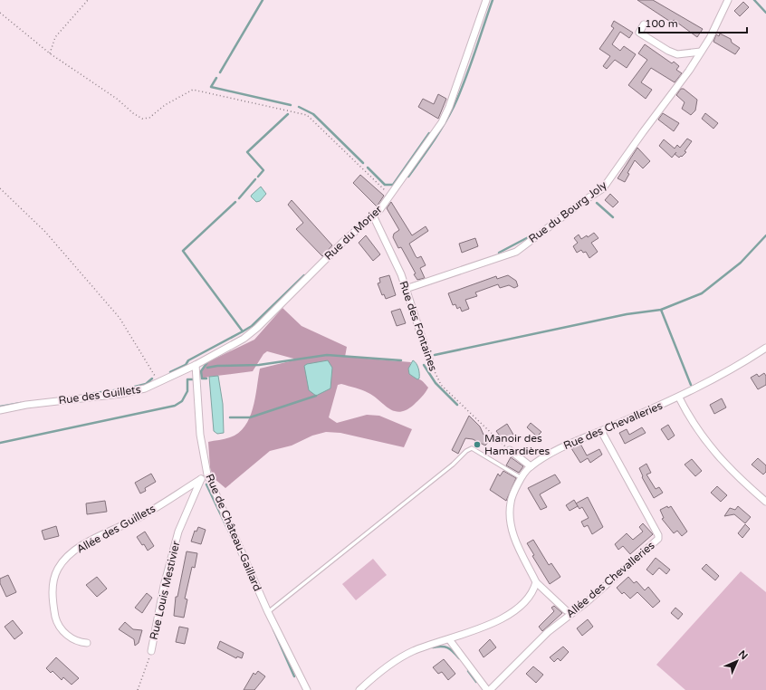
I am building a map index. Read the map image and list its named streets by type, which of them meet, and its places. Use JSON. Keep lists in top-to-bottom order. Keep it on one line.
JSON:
{"streets":{"street":["Rue du Bourg Joly","Rue du Morier","Rue des Fontaines","Rue des Guillets","Rue des Chevalleries","Allée des Guillets","Rue de Château-Gaillard","Allée des Chevalleries","Rue Louis Mestivier"]},"crossings":[["Rue du Bourg Joly","Rue des Fontaines"],["Rue du Morier","Rue des Fontaines"],["Rue du Morier","Rue des Guillets"],["Rue du Morier","Rue de Château-Gaillard"],["Rue des Guillets","Rue de Château-Gaillard"],["Rue des Chevalleries","Allée des Chevalleries"],["Allée des Guillets","Rue Louis Mestivier"]],"places":["Manoir des Hamardières"],"scale_bar":"100 m","north":"top right"}
